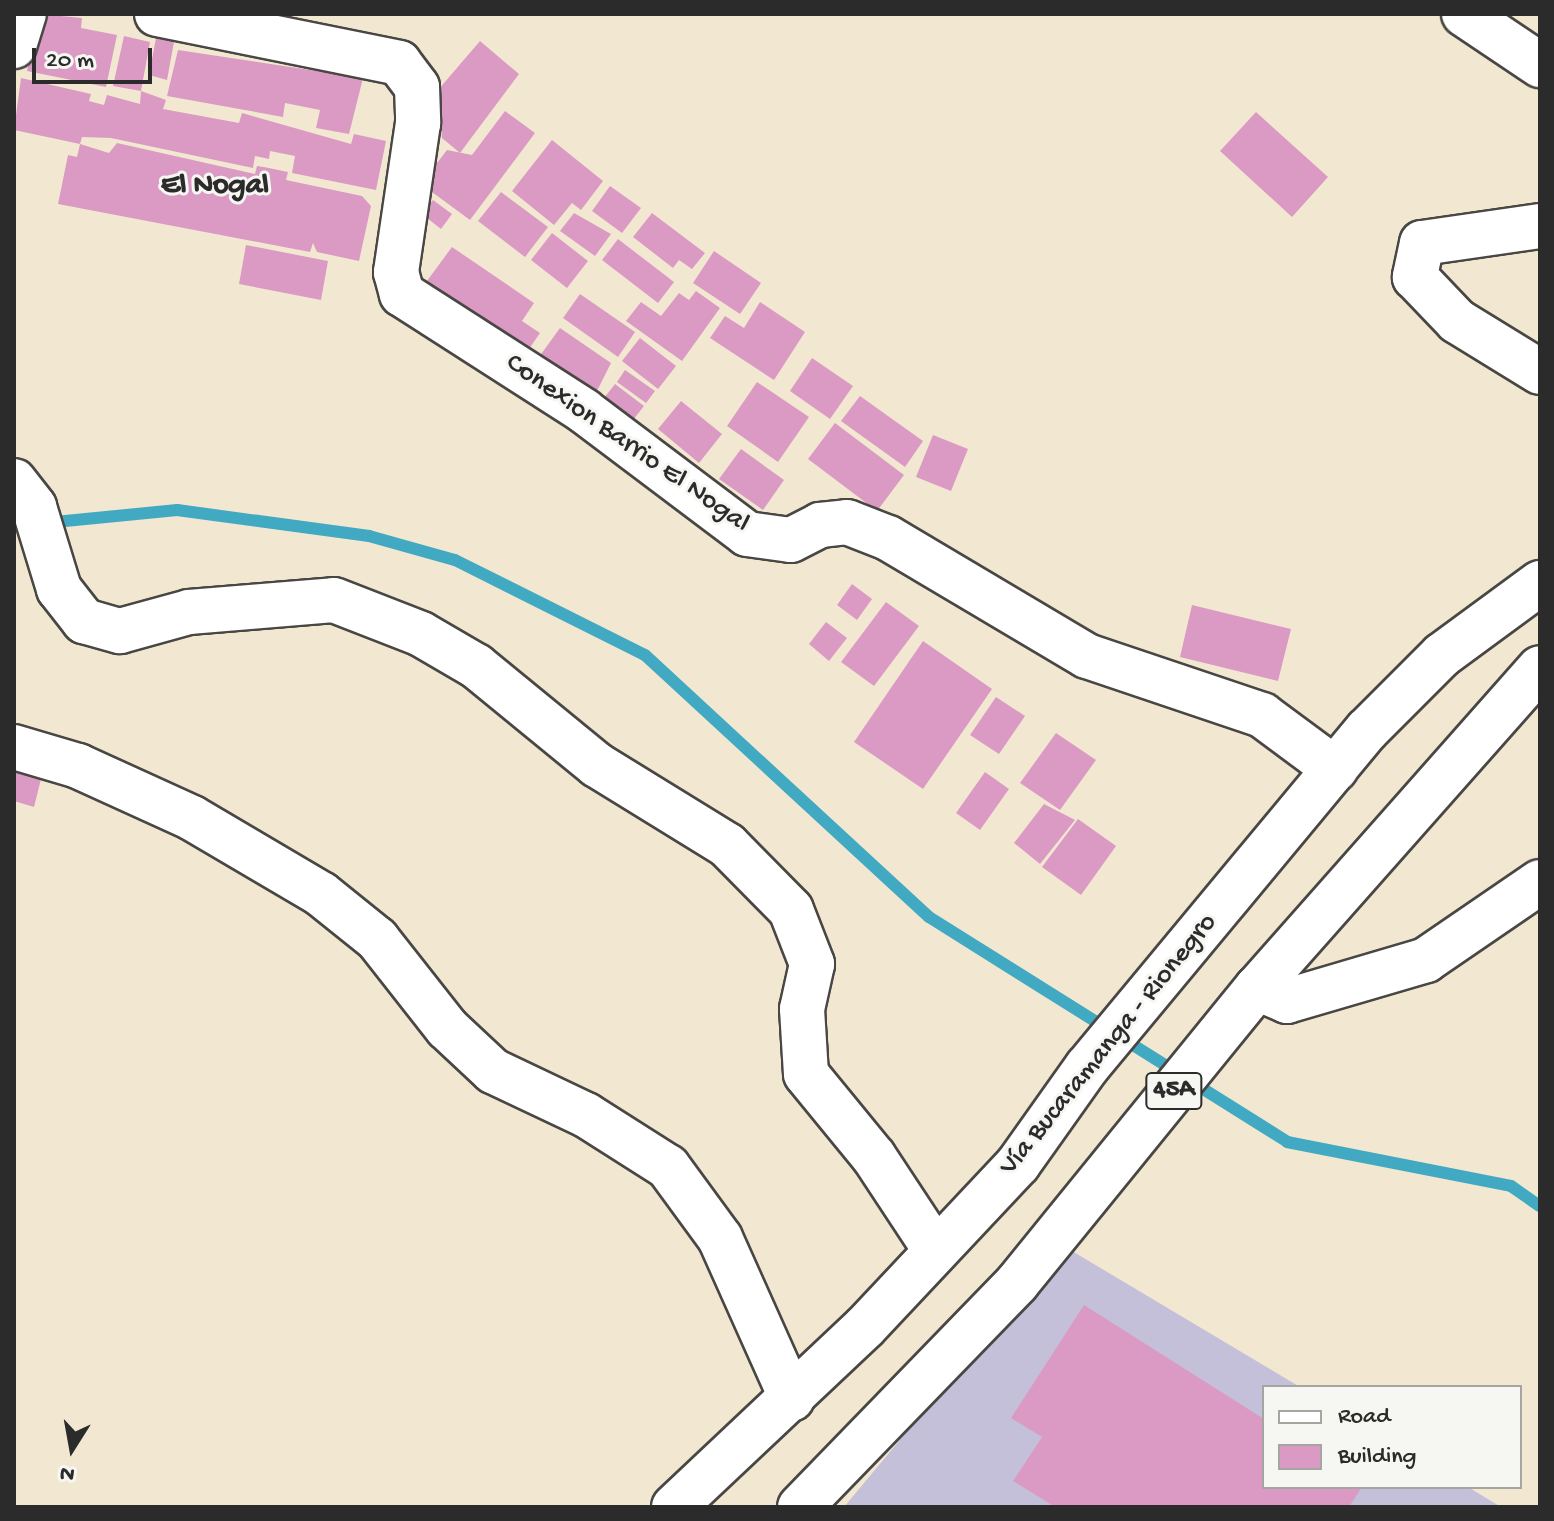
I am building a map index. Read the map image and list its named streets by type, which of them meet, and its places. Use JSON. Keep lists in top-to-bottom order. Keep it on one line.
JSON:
{"streets":{"main road":["Conexion Barrio El Nogal","Vía Bucaramanga - Rionegro","45A"]},"crossings":[["Conexion Barrio El Nogal","Vía Bucaramanga - Rionegro"]],"districts":["El Nogal"],"legend":["Road","Building"],"scale_bar":"20 m","north":"bottom"}
